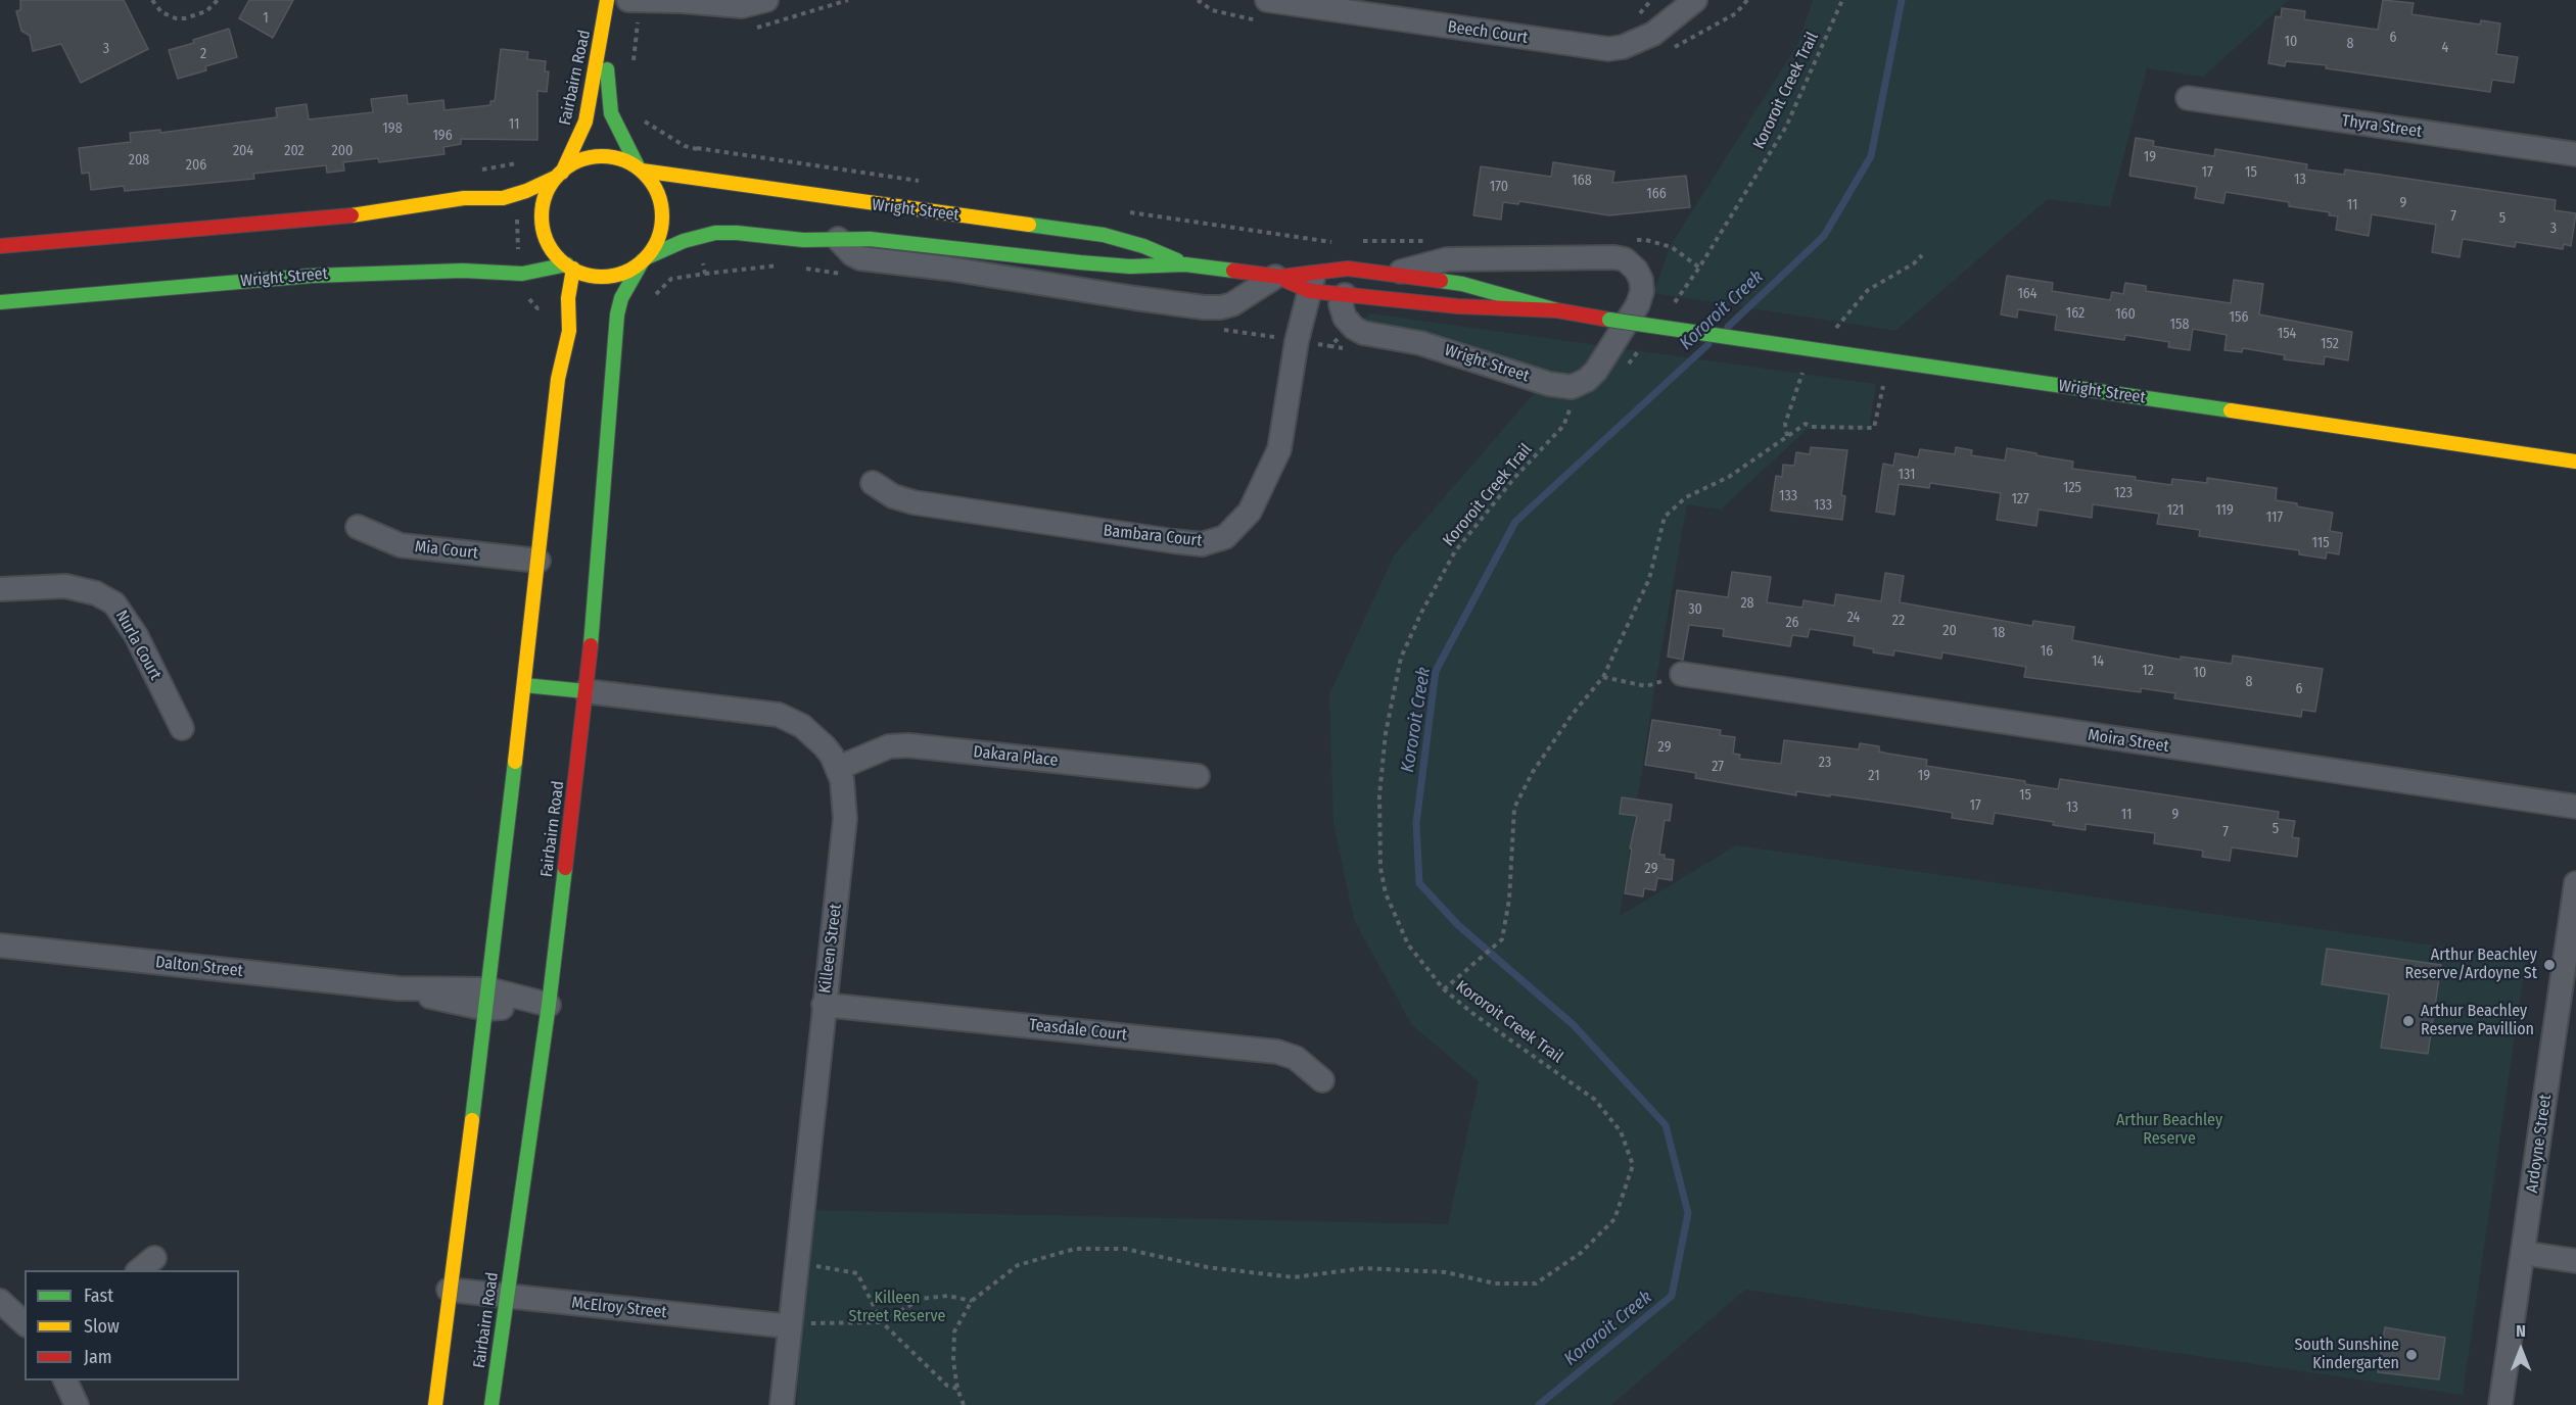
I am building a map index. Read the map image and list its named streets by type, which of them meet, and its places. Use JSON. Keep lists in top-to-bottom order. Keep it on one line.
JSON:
{"streets":{"street":["Beech Court","Fairbairn Road","Thyra Street","Wright Street","Bambara Court","Mia Court","Nurla Court","Moira Street","Dakara Place","Killeen Street","Dalton Street","Teasdale Court","Ardoyne Street","McElroy Street"],"path":["Kororoit Creek Trail"]},"crossings":[["Fairbairn Road","Wright Street"],["Fairbairn Road","Killeen Street"],["Fairbairn Road","Dalton Street"],["Fairbairn Road","McElroy Street"],["Wright Street","Bambara Court"],["Dakara Place","Killeen Street"],["Killeen Street","Teasdale Court"],["Killeen Street","McElroy Street"]],"water":["Kororoit Creek"],"parks":["Arthur Beachley Reserve","Killeen Street Reserve"],"places":["Arthur Beachley Reserve/Ardoyne St","Arthur Beachley Reserve Pavillion","South Sunshine Kindergarten"],"house_numbers":["1","6","10","8","4","3","2","11","198","196","204","202","200","19","208","206","17","15","13","168","170","166","9","11","7","5","3","164","162","160","156","158","154","152","131","125","123","133","127","133","121","119","117","115","28","30","24","22","26","20","18","16","14","12","10","8","6","29","23","27","21","19","15","17","13","11","9","5","7","29"],"legend":["Fast","Slow","Jam"],"north":"top"}
